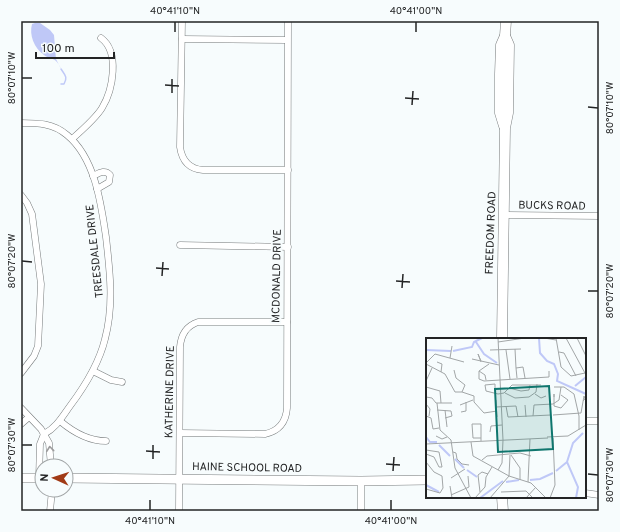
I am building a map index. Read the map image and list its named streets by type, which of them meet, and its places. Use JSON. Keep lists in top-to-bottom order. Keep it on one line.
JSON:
{"streets":{"main road":["FREEDOM ROAD"],"street":["BUCKS ROAD","TREESDALE DRIVE","MCDONALD DRIVE","KATHERINE DRIVE","HAINE SCHOOL ROAD"]},"crossings":[["BUCKS ROAD","FREEDOM ROAD"],["MCDONALD DRIVE","KATHERINE DRIVE"],["KATHERINE DRIVE","HAINE SCHOOL ROAD"]],"scale_bar":"100 m","north":"left","coordinates":["40°41'10\"N","40°41'00\"N","80°07'10\"W","80°07'20\"W","80°07'30\"W"]}
